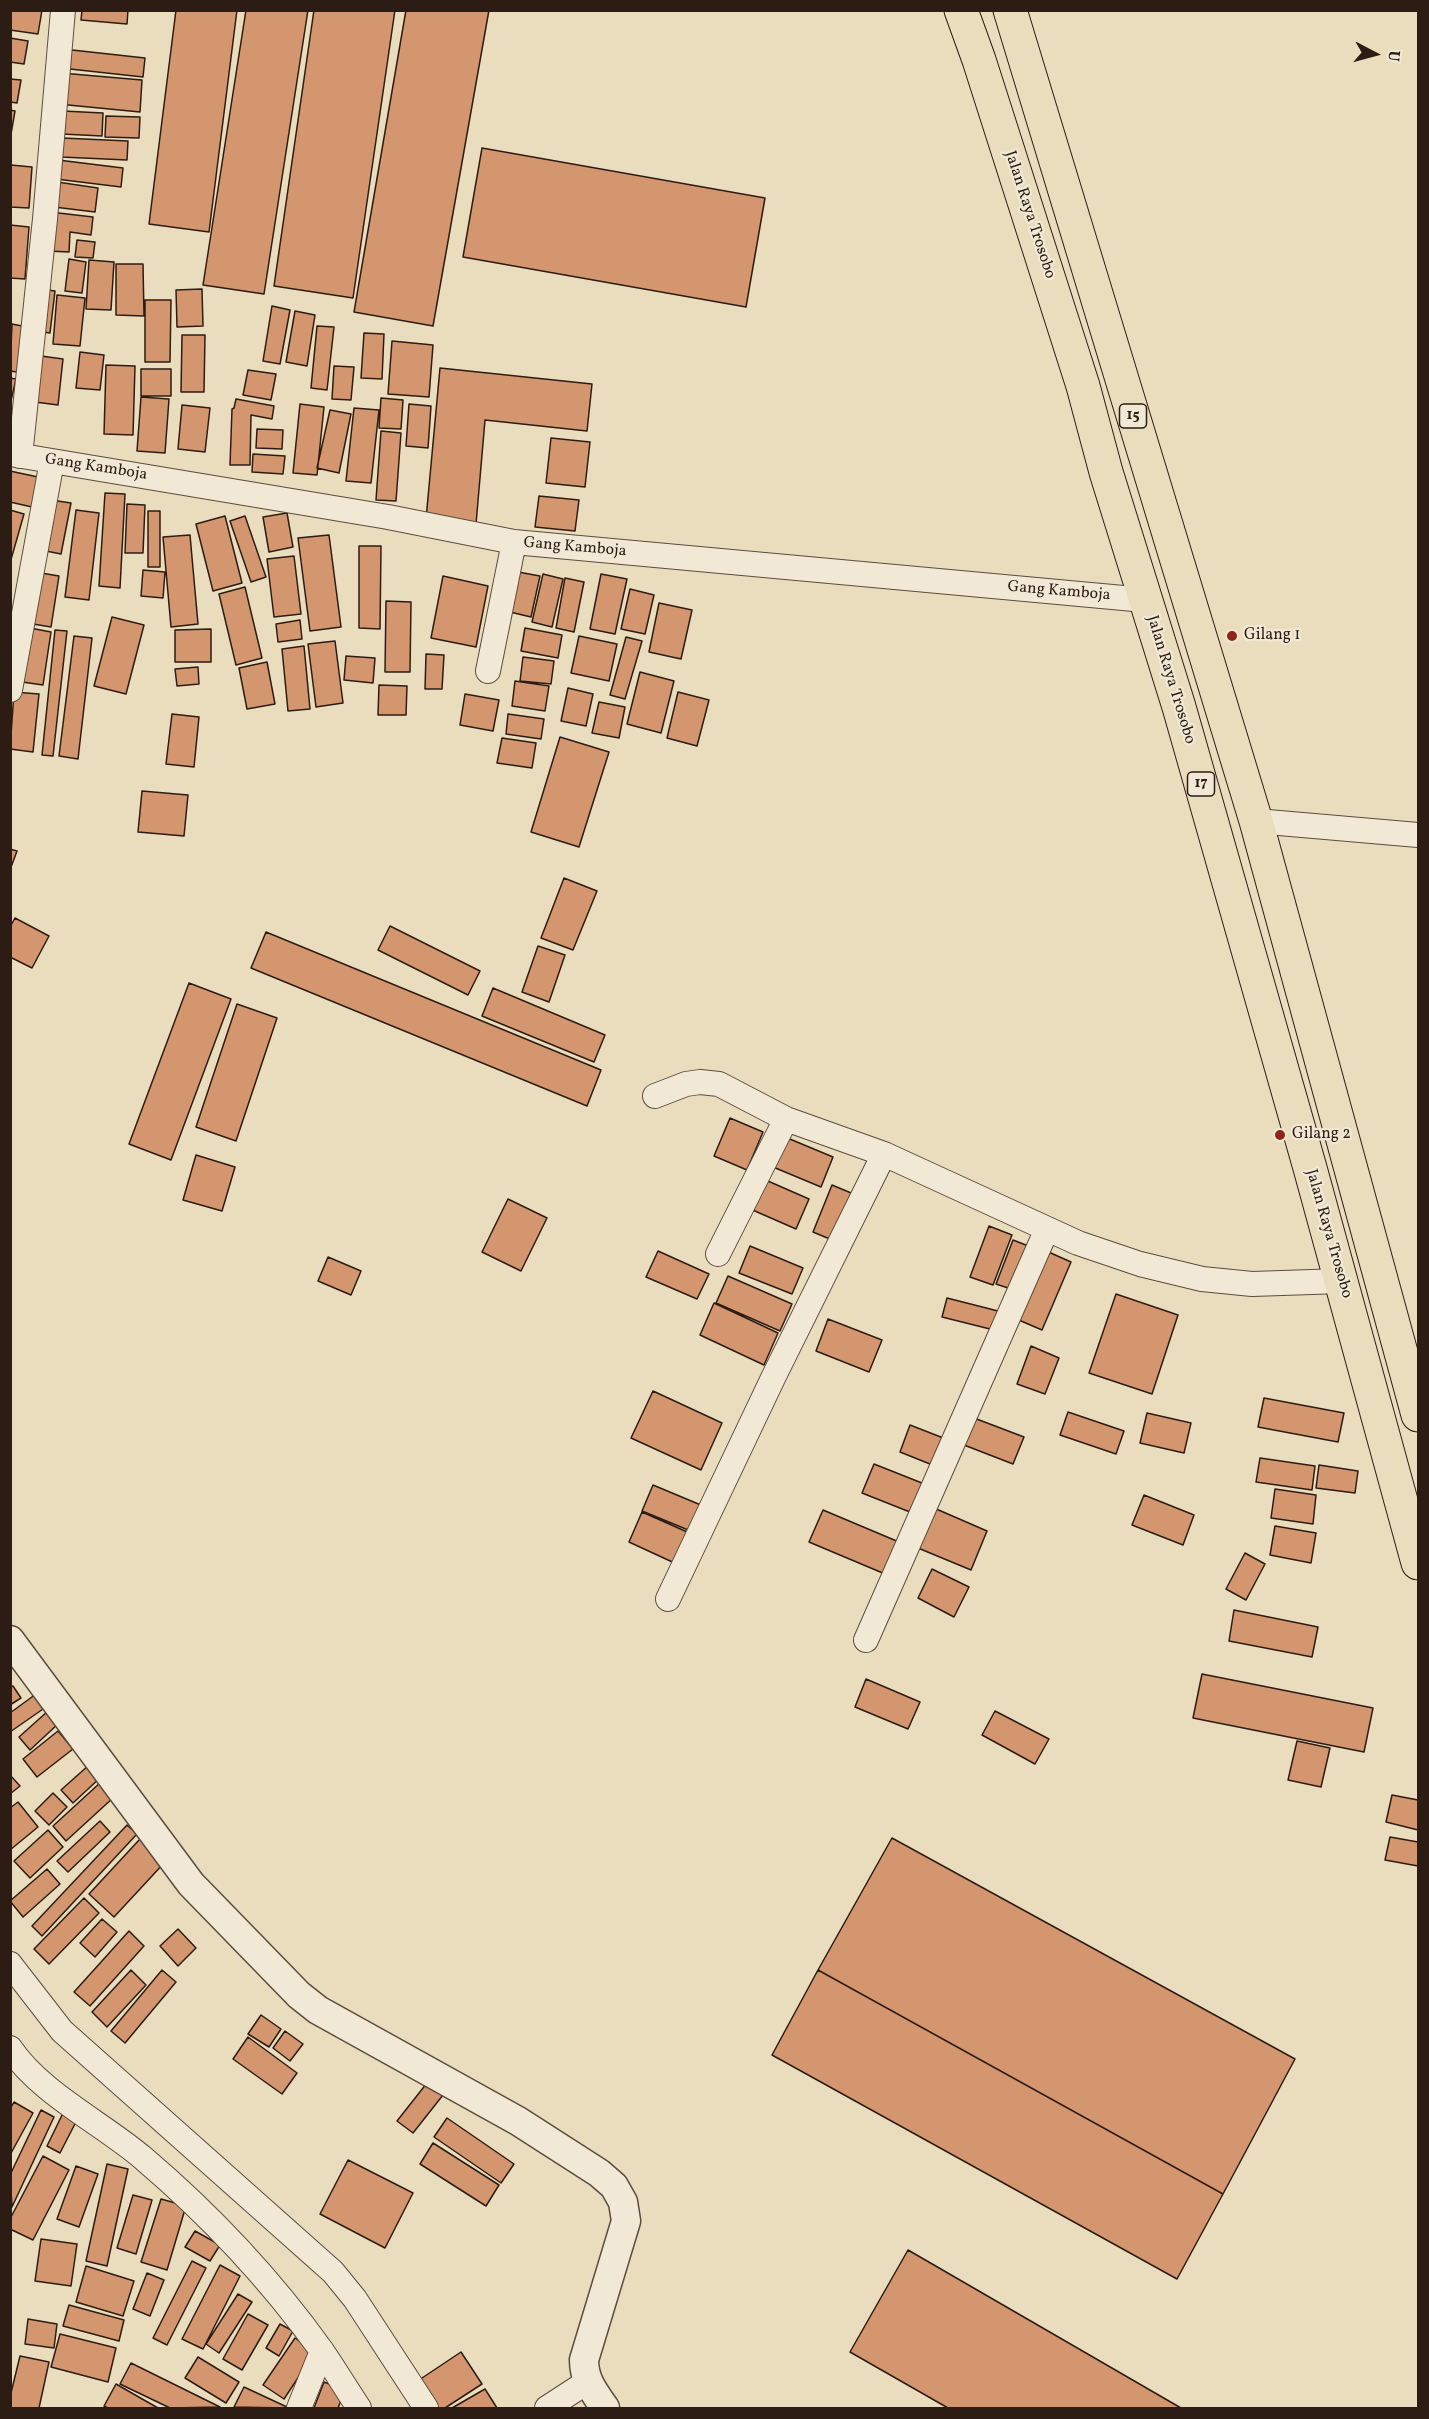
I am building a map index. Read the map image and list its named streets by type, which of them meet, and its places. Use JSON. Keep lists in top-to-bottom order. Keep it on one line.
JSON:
{"streets":{"highway":["Jalan Raya Trosobo","15","17"],"street":["Gang Kamboja"]},"crossings":[["Jalan Raya Trosobo","Gang Kamboja"]],"places":["Gilang 1","Gilang 2"],"north":"right"}
